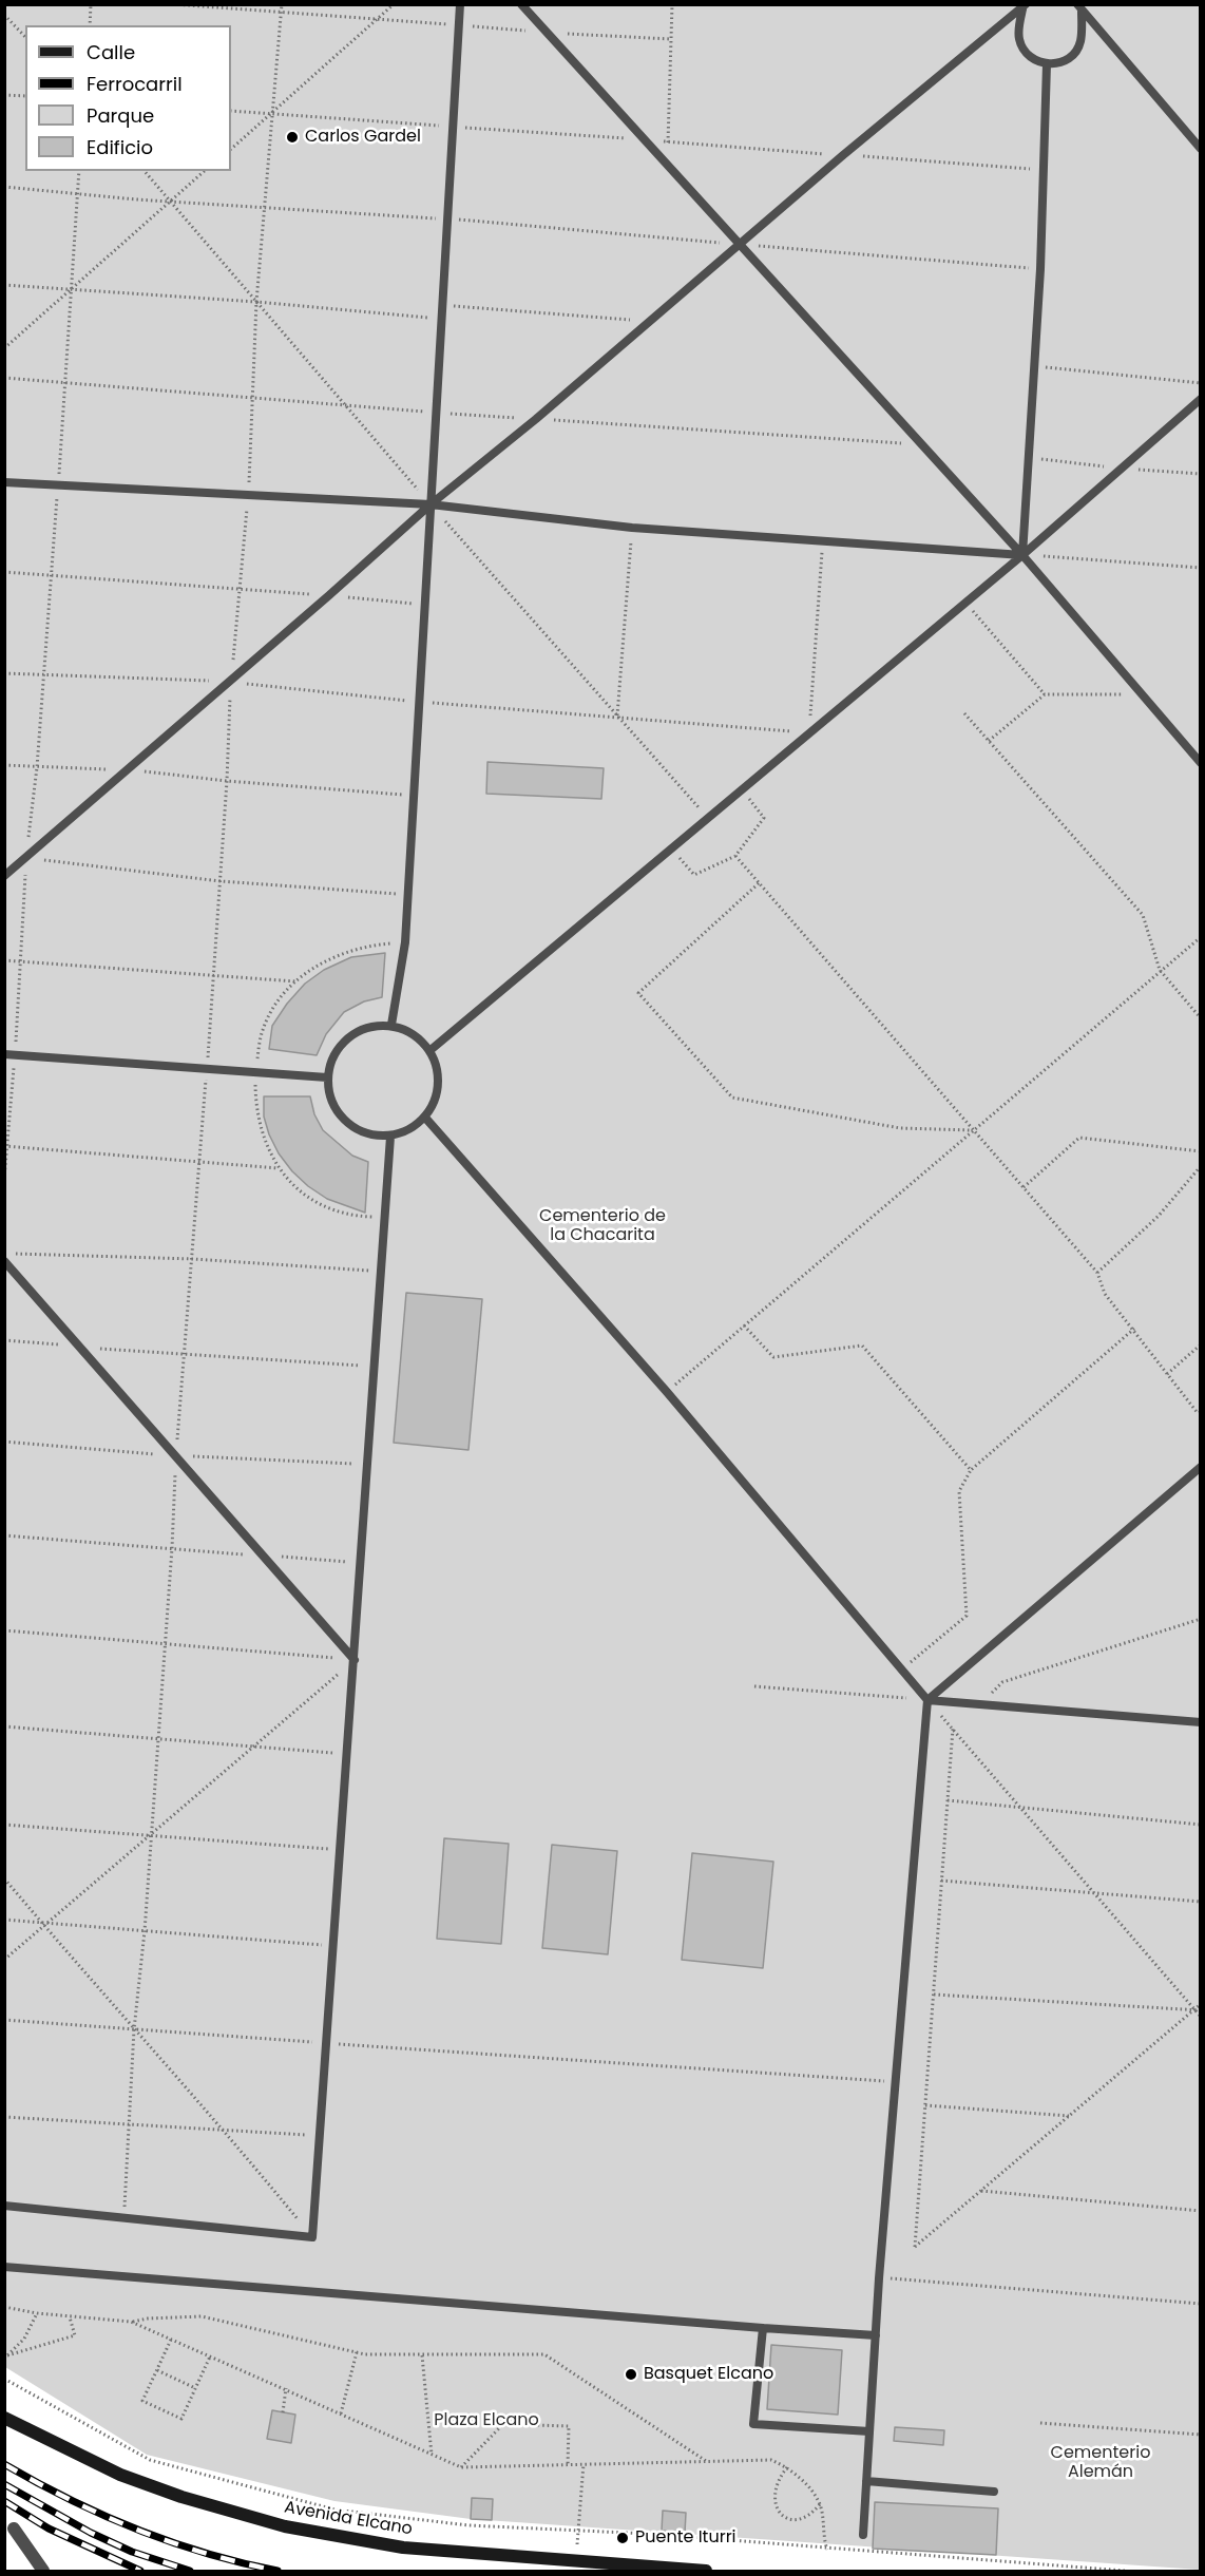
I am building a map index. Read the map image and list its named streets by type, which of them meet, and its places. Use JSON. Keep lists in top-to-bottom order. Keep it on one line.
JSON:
{"streets":{"main road":["Avenida Elcano"]},"parks":["Cementerio de la Chacarita","Plaza Elcano","Cementerio Alemán"],"places":["Carlos Gardel","Basquet Elcano","Puente Iturri"],"legend":["Calle","Ferrocarril","Parque","Edificio"]}
